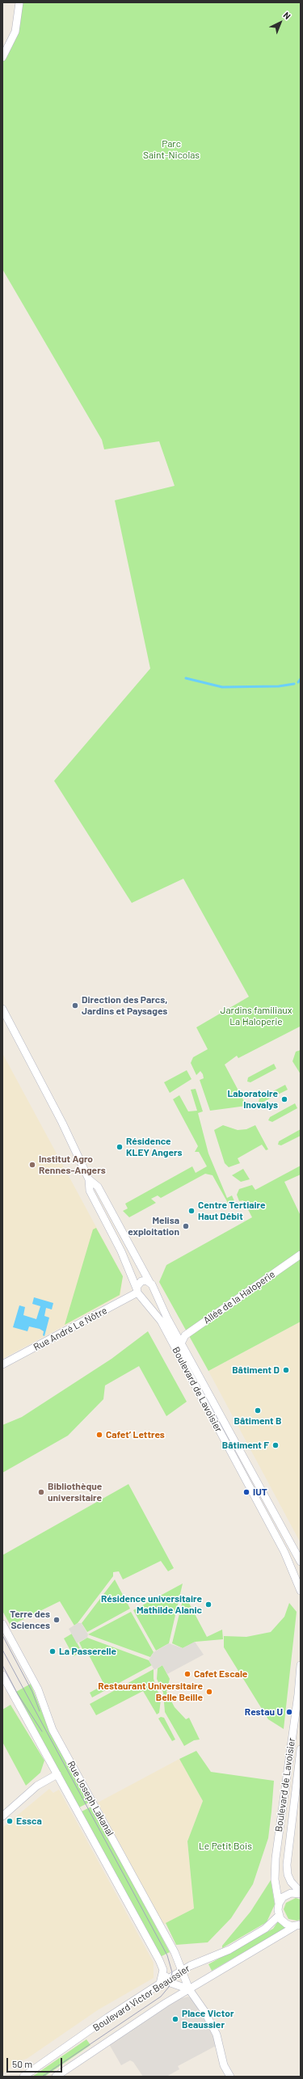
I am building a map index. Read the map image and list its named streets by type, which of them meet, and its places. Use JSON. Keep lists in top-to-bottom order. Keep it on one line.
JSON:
{"streets":{"street":["Allée de la Haloperie","Rue André Le Nôtre","Boulevard de Lavoisier","Rue Joseph Lakanal","Boulevard Victor Beaussier"]},"crossings":[["Allée de la Haloperie","Boulevard de Lavoisier"],["Rue André Le Nôtre","Boulevard de Lavoisier"],["Boulevard de Lavoisier","Boulevard Victor Beaussier"],["Rue Joseph Lakanal","Boulevard Victor Beaussier"]],"parks":["Parc Saint-Nicolas","Jardins familiaux La Haloperie","Le Petit Bois"],"places":["Direction des Parcs, Jardins et Paysages","Laboratoire Inovalys","Résidence KLEY Angers","Institut Agro Rennes-Angers","Centre Tertiaire Haut Débit","Melisa exploitation","Bâtiment D","Bâtiment B","Cafet’ Lettres","Bâtiment F","Bibliothèque universitaire","IUT","Résidence universitaire Mathilde Alanic","Terre des Sciences","La Passerelle","Cafet Escale","Restaurant Universitaire Belle Beille","Restau U","Essca","Place Victor Beaussier"],"scale_bar":"50 m","north":"top right"}
